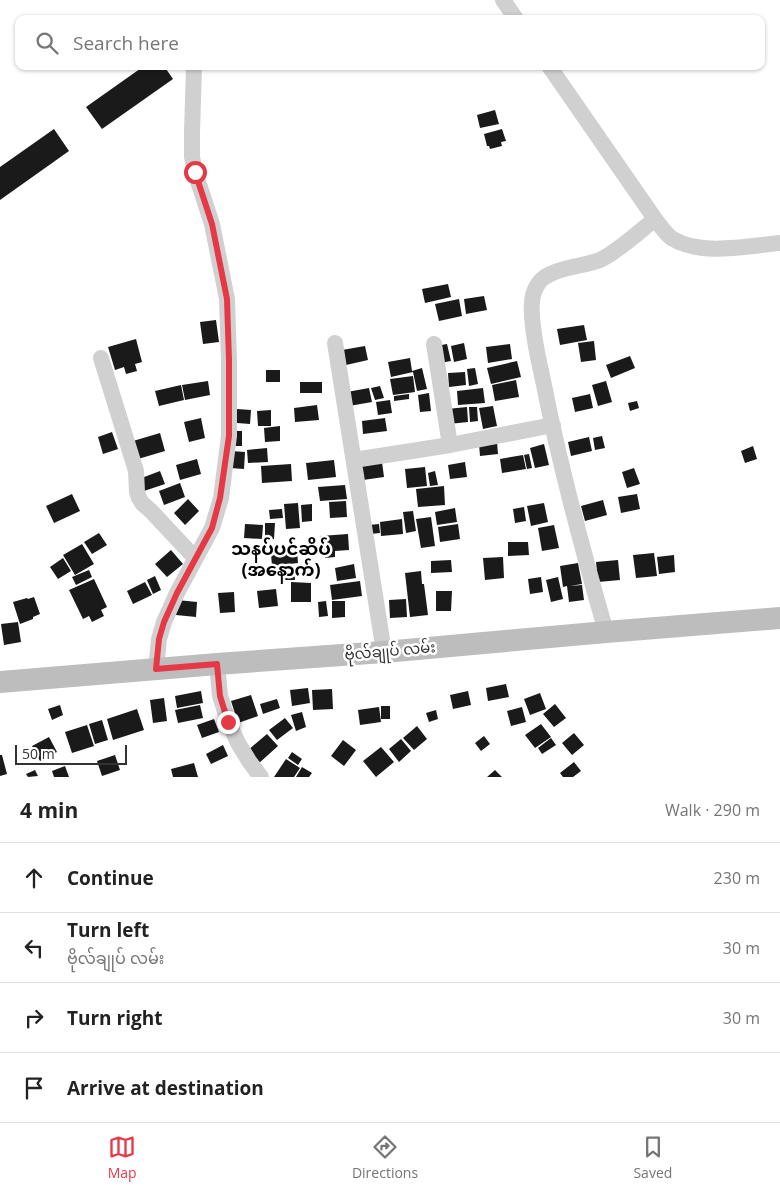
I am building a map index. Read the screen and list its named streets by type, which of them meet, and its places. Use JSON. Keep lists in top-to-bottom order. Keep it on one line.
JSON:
{"streets":{"street":["ဗိုလ်ချုပ် လမ်း"]},"districts":["သနပ်ပင်ဆိပ် (အနောက်)"],"scale_bar":"50 m","page":{"search":"Search here","scale":"50 m","heading":["4 min","Walk · 290 m"],"list":[["Continue","230 m"],["Turn left","ဗိုလ်ချုပ် လမ်း","30 m"],["Turn right","30 m"],"Arrive at destination"],"nav":["Map","Directions","Saved"]}}
